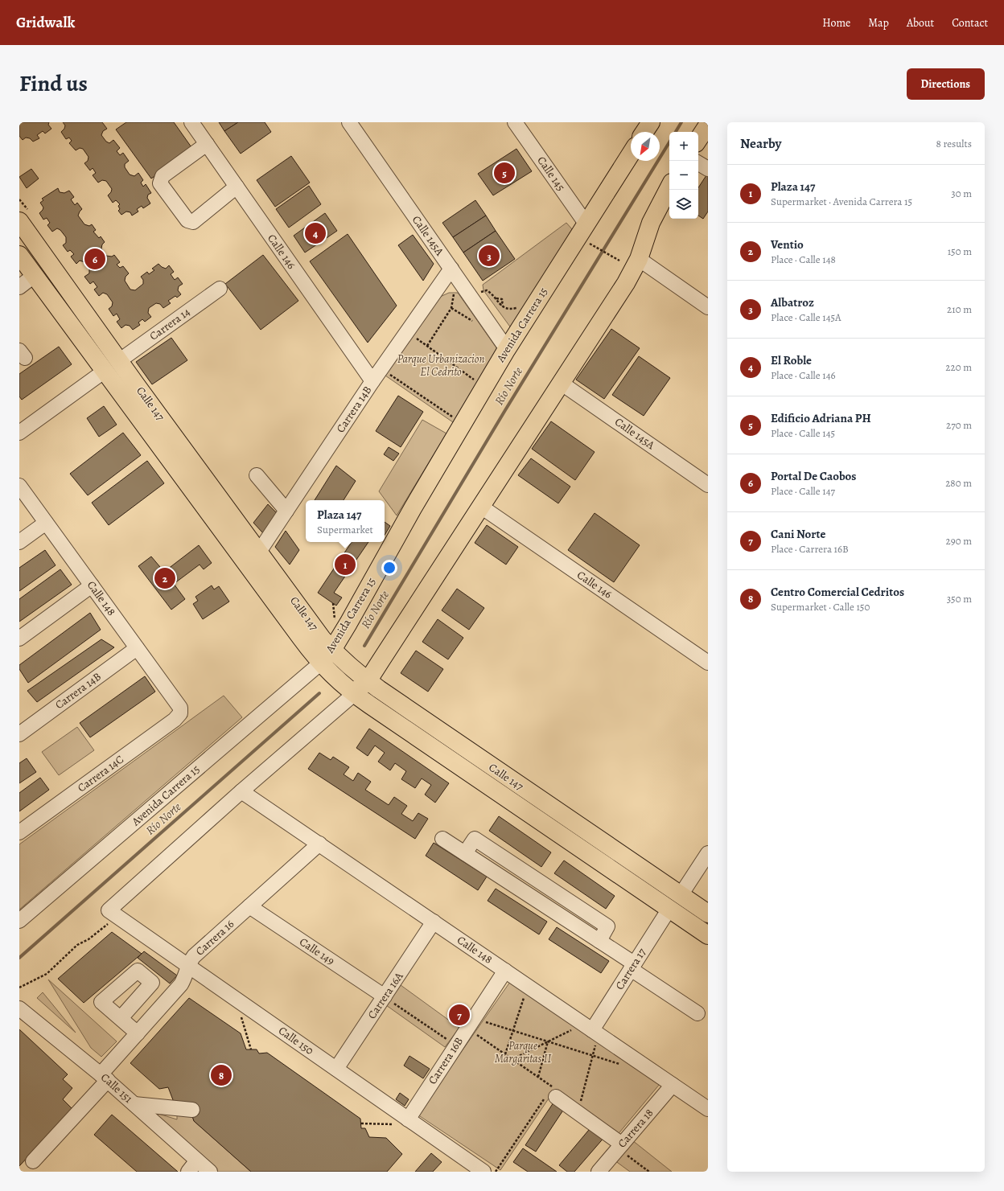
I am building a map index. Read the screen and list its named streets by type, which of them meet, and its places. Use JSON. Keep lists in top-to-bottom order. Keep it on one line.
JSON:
{"streets":{"main road":["Avenida Carrera 15","Calle 147"],"street":["Calle 145","Calle 145A","Calle 146","Carrera 14","Carrera 14B","Calle 148","Carrera 14C","Carrera 16","Calle 149","Carrera 17","Carrera 16A","Calle 150","Carrera 16B","Calle 151","Carrera 18"]},"crossings":[["Calle 145","Avenida Carrera 15"],["Calle 145A","Avenida Carrera 15"],["Calle 145A","Carrera 14B"],["Calle 146","Carrera 14B"],["Carrera 14","Calle 147"],["Avenida Carrera 15","Calle 147"],["Calle 147","Carrera 14B"],["Calle 147","Carrera 17"],["Carrera 14B","Calle 148"],["Calle 148","Carrera 14C"],["Calle 148","Carrera 16"],["Calle 148","Carrera 17"],["Calle 148","Carrera 16A"],["Calle 148","Calle 150"],["Calle 148","Carrera 16B"],["Calle 148","Carrera 18"],["Carrera 16","Calle 149"],["Carrera 16","Calle 150"],["Carrera 16","Calle 151"],["Calle 149","Carrera 16A"],["Carrera 16A","Calle 150"],["Calle 150","Carrera 16B"]],"water":["Río Norte"],"parks":["Parque Urbanizacion El Cedrito","Parque Margaritas II"],"north":"bottom left","page":{"header":"Gridwalk","nav":["Home","Map","About","Contact"],"title":"Find us","buttons":"Directions","heading":["Nearby","8 results"],"map_buttons":["+","−"],"pins":["5","4","3","6","1","2","7","8"],"list":[{"mark":"1","name":"Plaza 147","note":"Supermarket · Avenida Carrera 15","value":"30 m"},{"mark":"2","name":"Ventio","note":"Place · Calle 148","value":"150 m"},{"mark":"3","name":"Albatroz","note":"Place · Calle 145A","value":"210 m"},{"mark":"4","name":"El Roble","note":"Place · Calle 146","value":"220 m"},{"mark":"5","name":"Edificio Adriana PH","note":"Place · Calle 145","value":"270 m"},{"mark":"6","name":"Portal De Caobos","note":"Place · Calle 147","value":"280 m"},{"mark":"7","name":"Cani Norte","note":"Place · Carrera 16B","value":"290 m"},{"mark":"8","name":"Centro Comercial Cedritos","note":"Supermarket · Calle 150","value":"350 m"}],"popup":["Plaza 147","Supermarket"]}}
